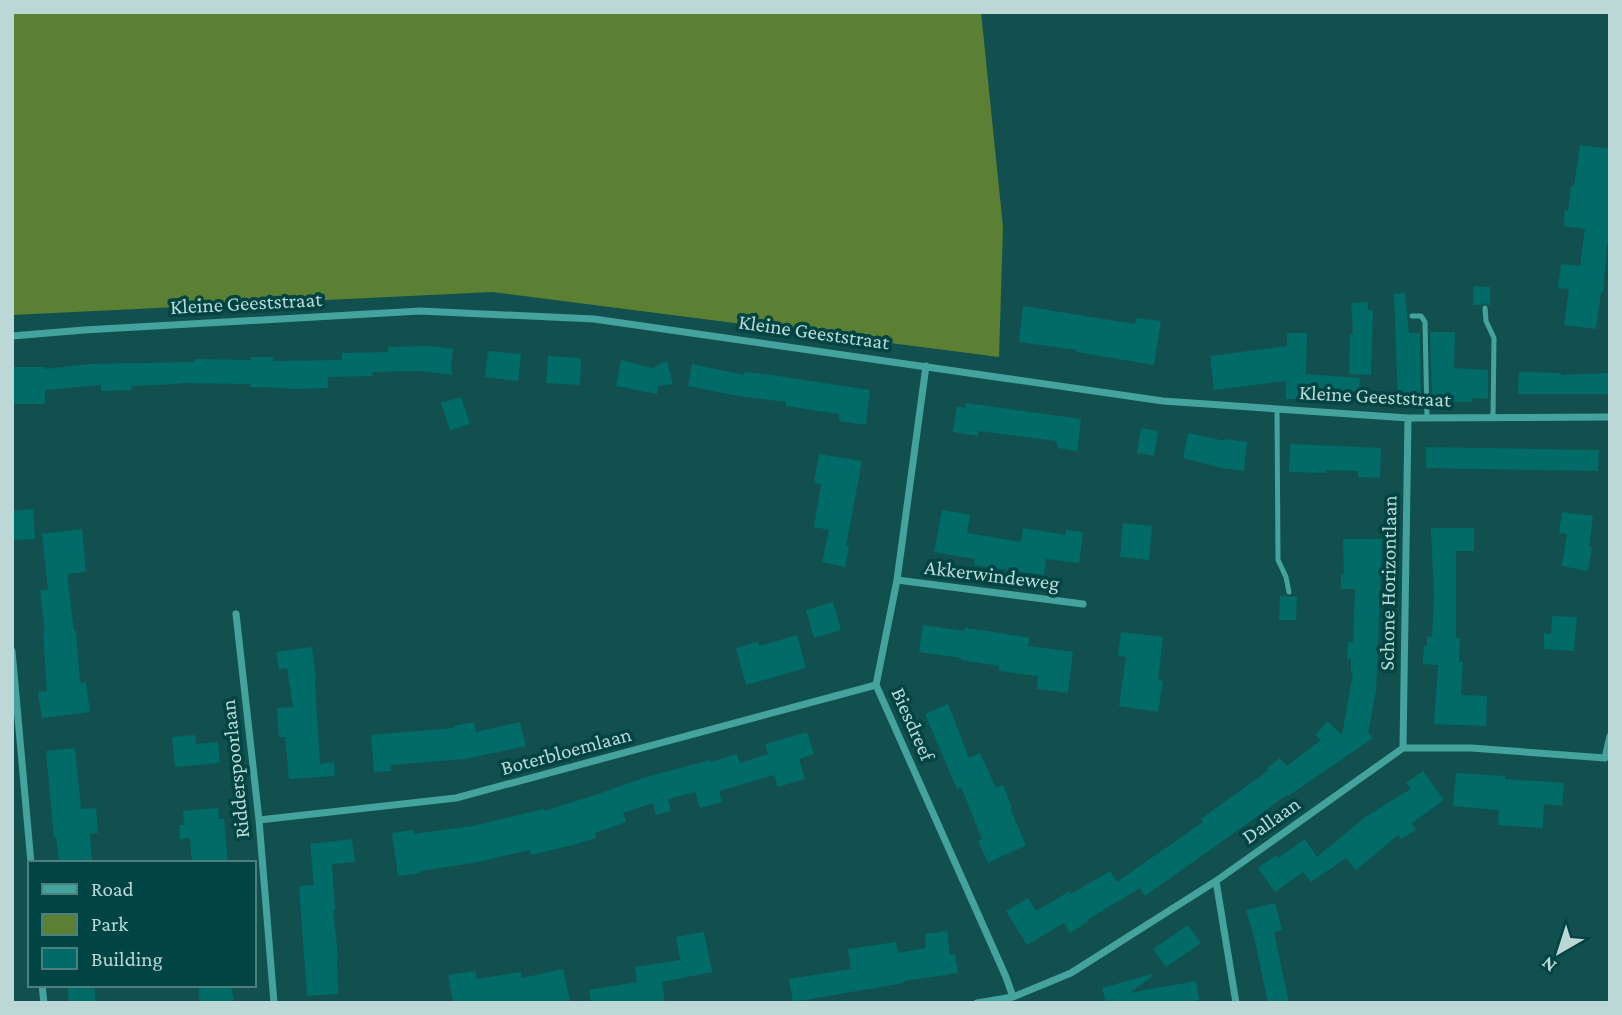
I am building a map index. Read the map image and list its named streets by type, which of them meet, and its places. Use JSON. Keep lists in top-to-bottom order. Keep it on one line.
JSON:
{"streets":{"street":["Kleine Geeststraat","Akkerwindeweg","Schone Horizontlaan","Biesdreef","Boterbloemlaan","Ridderspoorlaan","Dallaan"]},"crossings":[["Kleine Geeststraat","Schone Horizontlaan"],["Kleine Geeststraat","Biesdreef"],["Akkerwindeweg","Biesdreef"],["Schone Horizontlaan","Dallaan"],["Biesdreef","Boterbloemlaan"],["Biesdreef","Dallaan"],["Boterbloemlaan","Ridderspoorlaan"]],"legend":["Road","Park","Building"],"north":"bottom left"}
